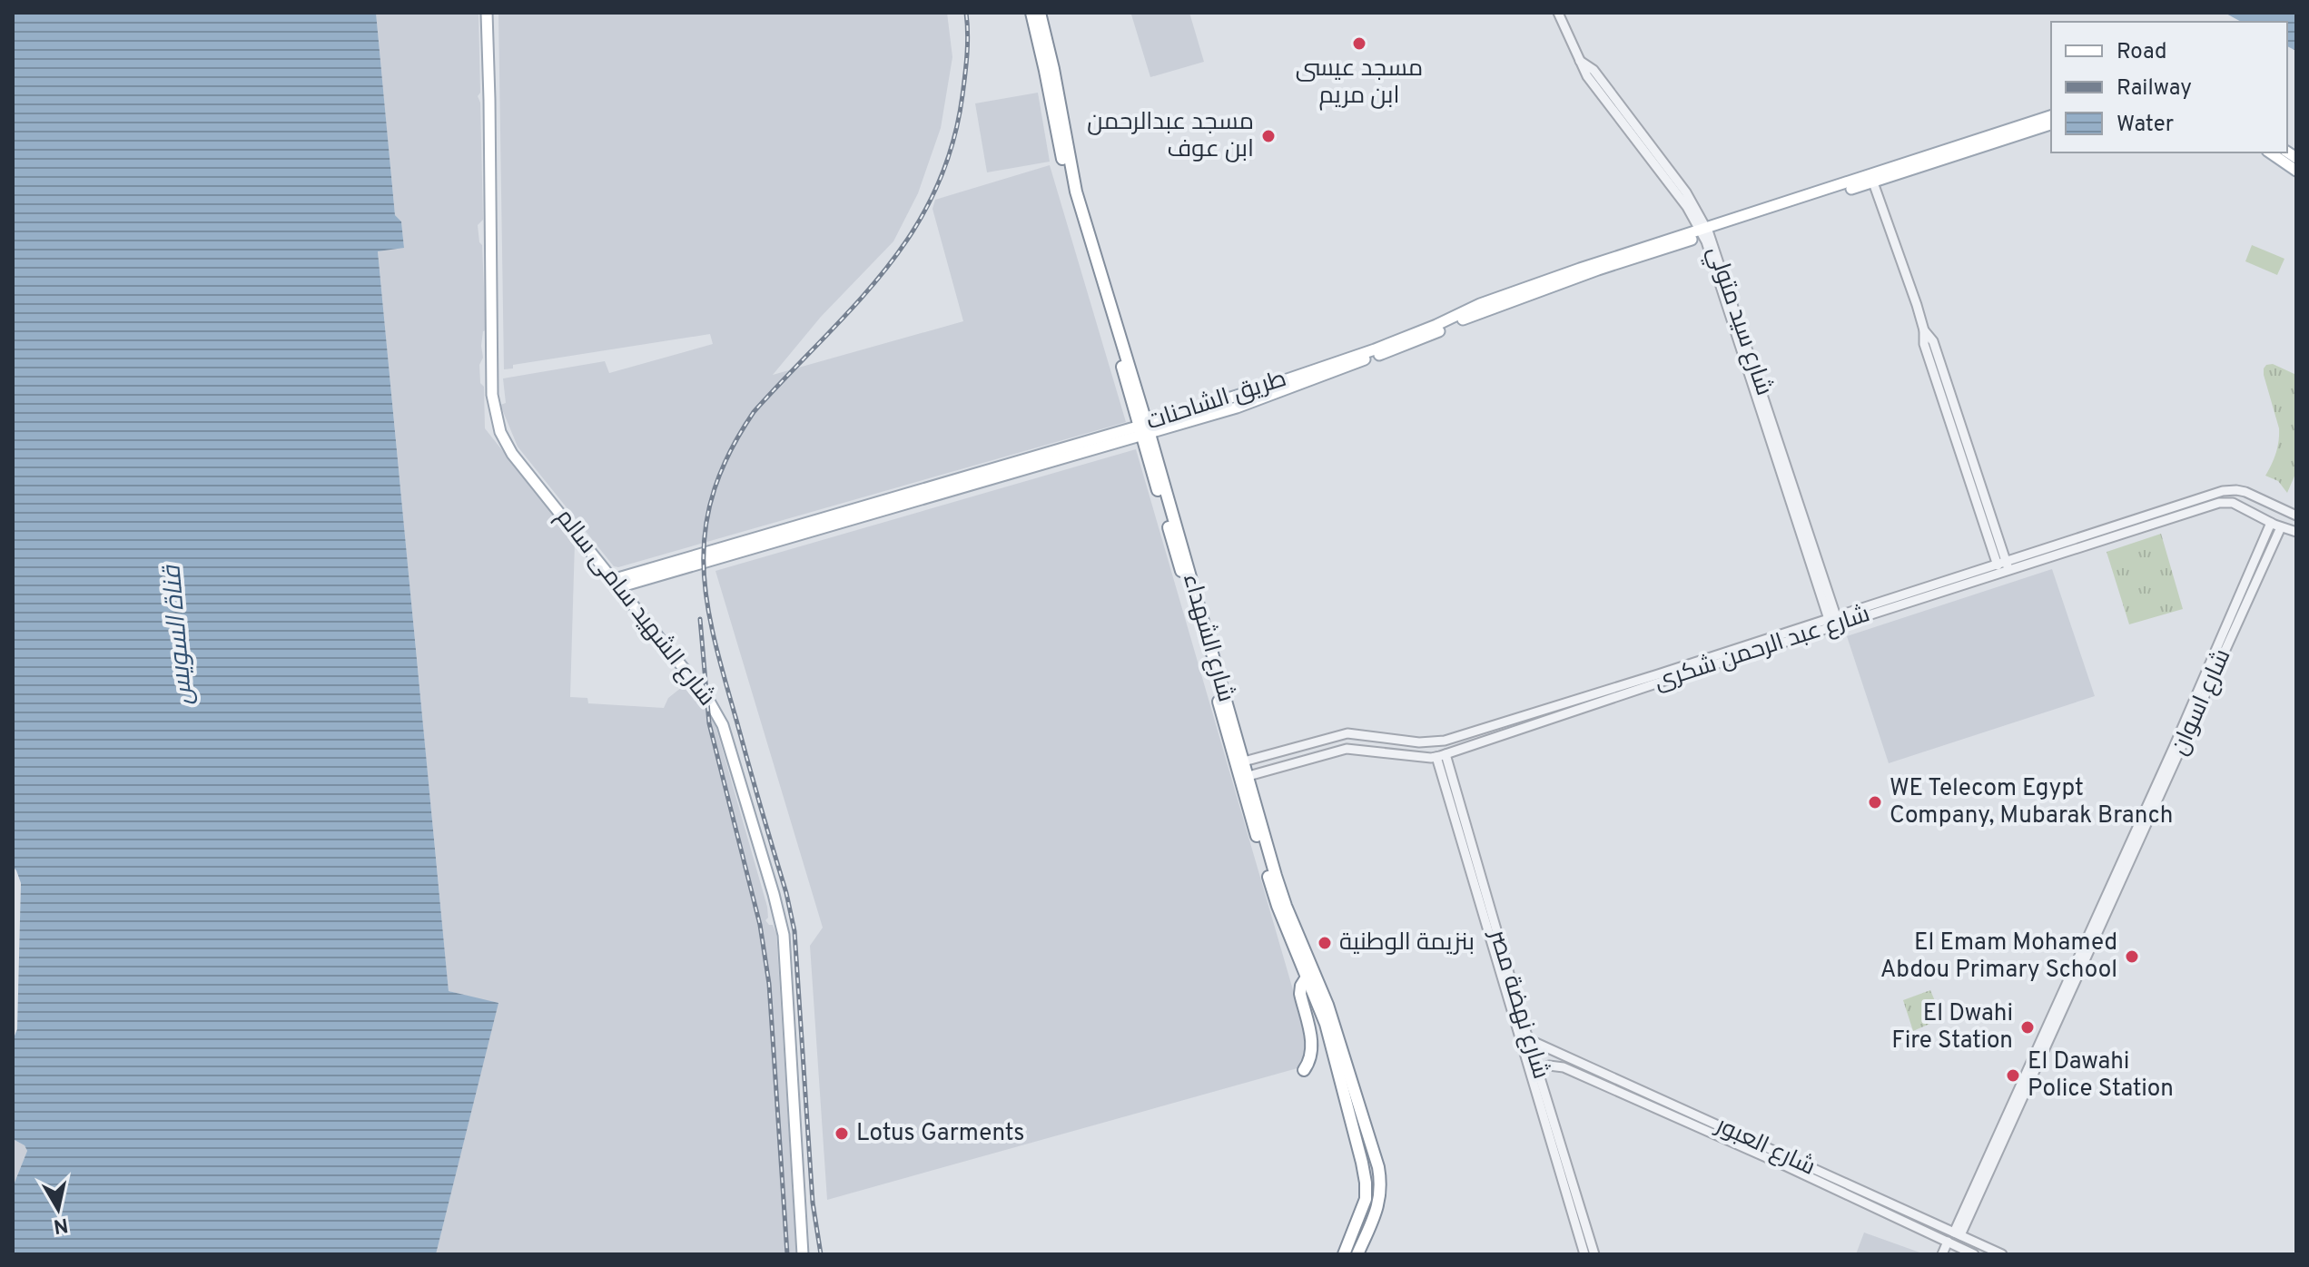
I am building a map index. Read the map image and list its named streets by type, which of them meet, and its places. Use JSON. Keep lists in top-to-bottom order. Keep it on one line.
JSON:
{"streets":{"highway":["شارع الشهداء"],"main road":["طريق الشاحنات","شارع الشهيد سامى سالم"],"street":["شارع سيد متولي","شارع عبد الرحمن شكرى","شارع اسوان","شارع نهضة مصر","شارع العبور"]},"crossings":[["شارع سيد متولي","طريق الشاحنات"],["شارع سيد متولي","شارع عبد الرحمن شكرى"],["طريق الشاحنات","شارع الشهيد سامى سالم"],["طريق الشاحنات","شارع الشهداء"],["شارع الشهداء","شارع عبد الرحمن شكرى"],["شارع عبد الرحمن شكرى","شارع اسوان"],["شارع عبد الرحمن شكرى","شارع نهضة مصر"],["شارع اسوان","شارع العبور"],["شارع نهضة مصر","شارع العبور"]],"water":["قناة السويس"],"places":["مسجد عيسى ابن مريم","مسجد عبدالرحمن ابن عوف","WE Telecom Egypt Company, Mubarak Branch","بنزيمة الوطنية","El Emam Mohamed Abdou Primary School","El Dwahi Fire Station","El Dawahi Police Station","Lotus Garments"],"legend":["Road","Railway","Water"],"north":"bottom"}
